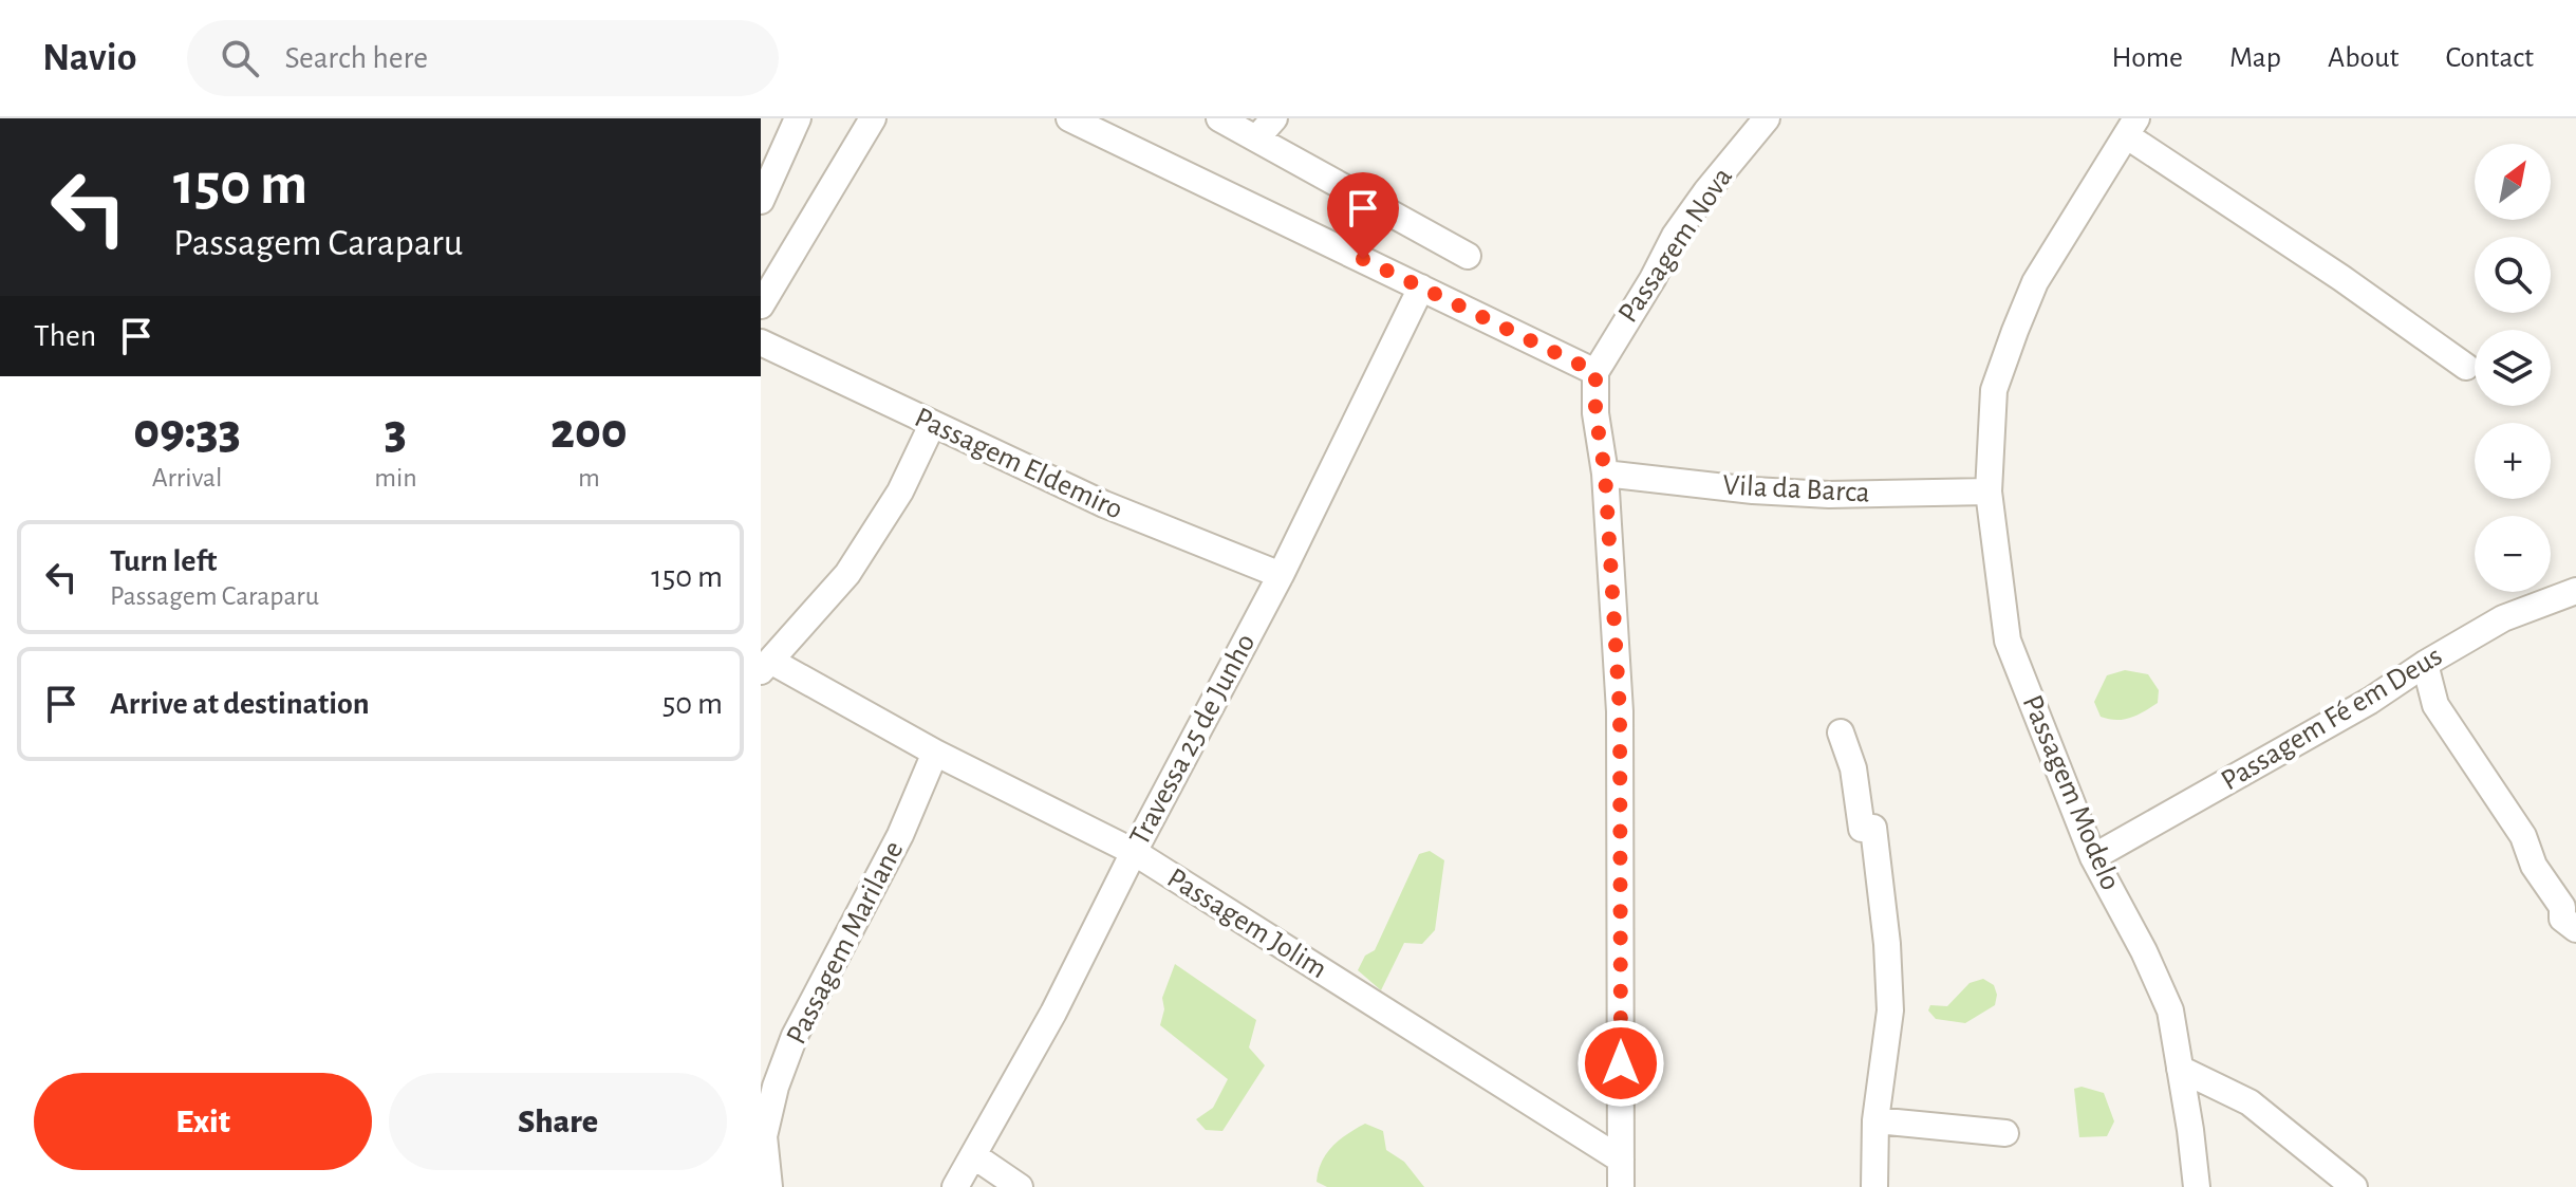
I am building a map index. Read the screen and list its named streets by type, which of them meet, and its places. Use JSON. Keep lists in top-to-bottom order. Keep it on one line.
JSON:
{"streets":{"street":["Passagem Nova","Passagem Eldemiro","Vila da Barca","Passagem Fé em Deus","Travessa 25 de Junho","Passagem Modelo","Passagem Jolim","Passagem Marilane"]},"crossings":[["Passagem Eldemiro","Travessa 25 de Junho"],["Vila da Barca","Passagem Modelo"],["Passagem Fé em Deus","Passagem Modelo"],["Travessa 25 de Junho","Passagem Jolim"],["Passagem Jolim","Passagem Marilane"]],"north":"top right","page":{"header":"Navio","search":"Search here","nav":["Home","Map","About","Contact"],"turn":["150 m","Passagem Caraparu"],"map_buttons":["+","−"],"then":"Then","eta":["09:33","Arrival","3","min","200","m"],"list":[{"name":"Turn left","note":"Passagem Caraparu","value":"150 m"},{"name":"Arrive at destination","value":"50 m"}],"buttons":["Exit","Share"]}}
